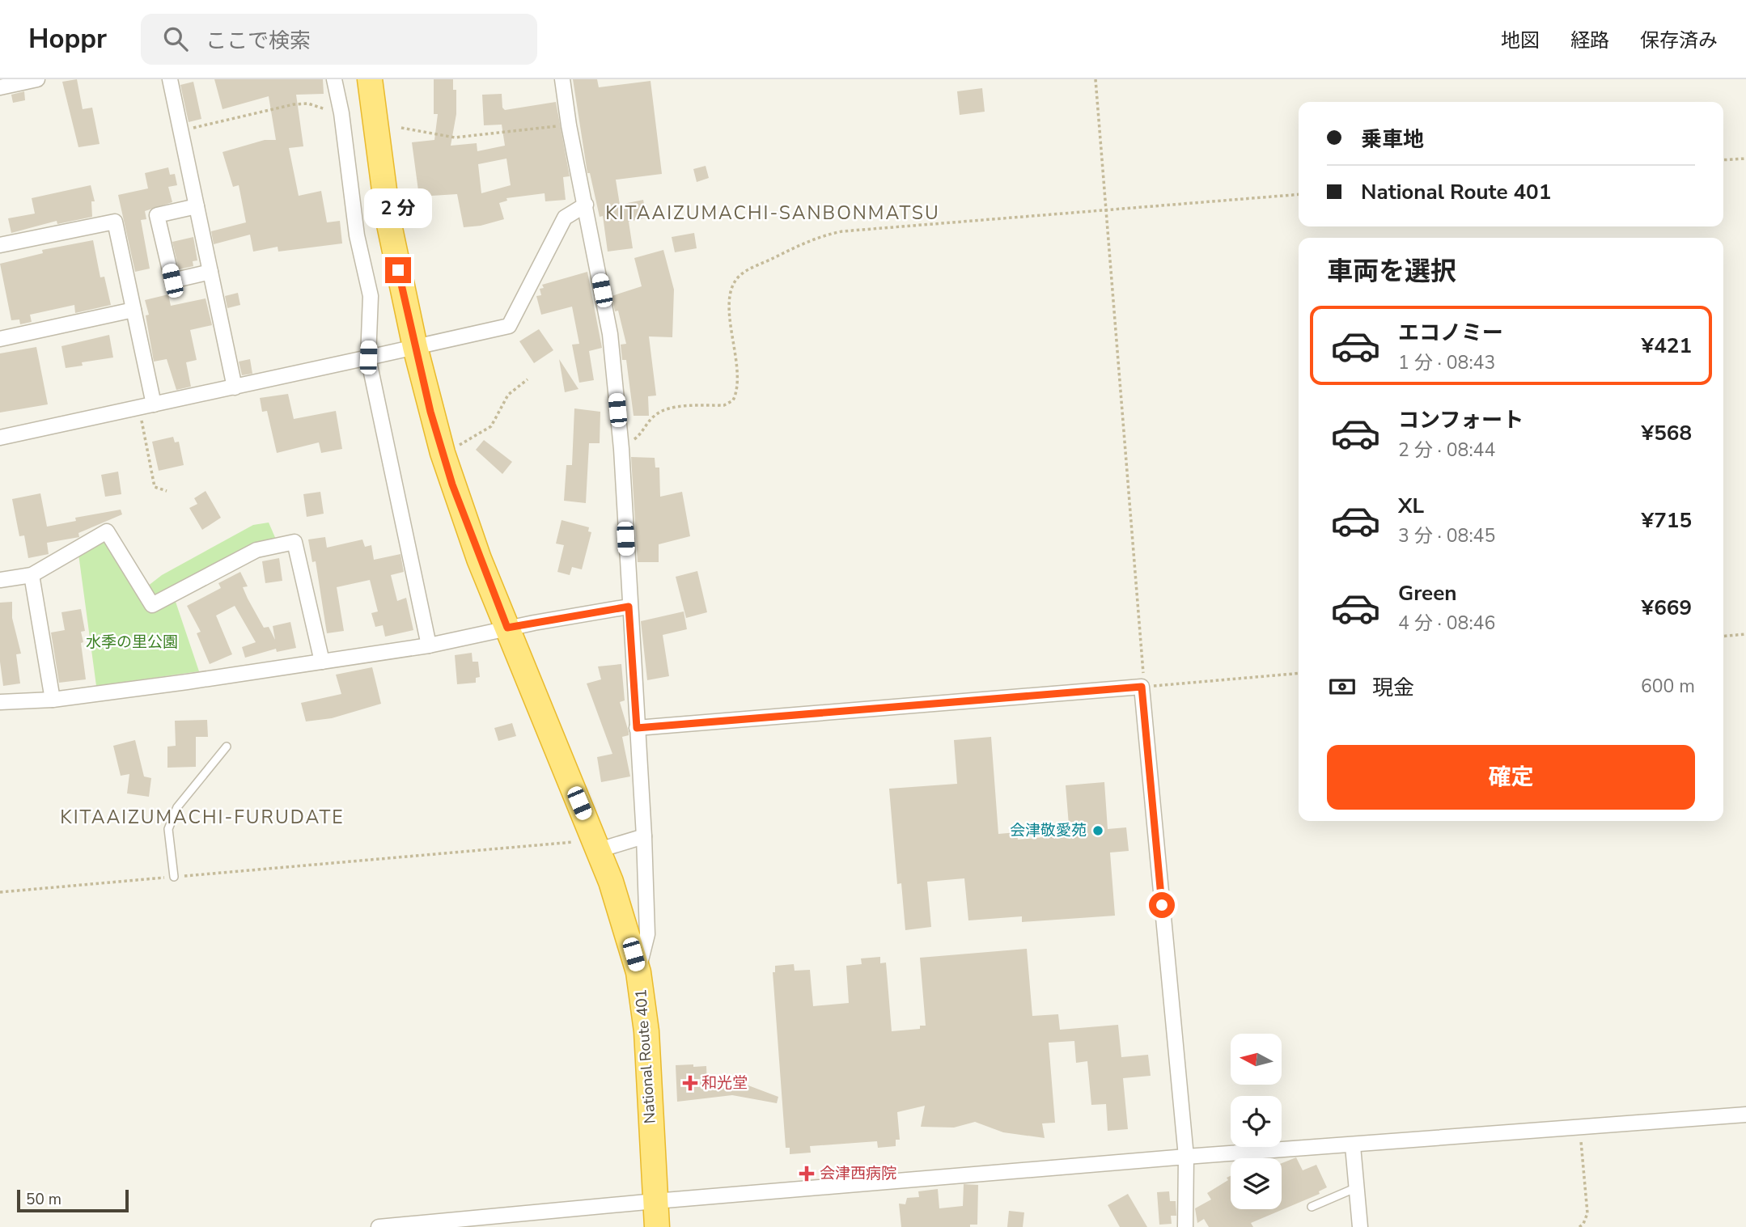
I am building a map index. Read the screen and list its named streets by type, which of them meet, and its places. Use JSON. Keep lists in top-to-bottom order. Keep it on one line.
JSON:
{"streets":{"highway":["National Route 401"]},"districts":["KITAAIZUMACHI-SANBONMATSU","KITAAIZUMACHI-FURUDATE"],"parks":["水季の里公園"],"places":{"other":["会津敬愛苑"],"health":["和光堂","会津西病院"]},"scale_bar":"50 m","north":"left","page":{"header":"Hoppr","search":"ここで検索","nav":["地図","経路","保存済み"],"banner":["乗車地","National Route 401"],"bubble":"2 分","heading":"車両を選択","list":[{"name":"エコノミー","note":"1 分 · 08:43","value":"¥421"},{"name":"コンフォート","note":"2 分 · 08:44","value":"¥568"},{"name":"XL","note":"3 分 · 08:45","value":"¥715"},{"name":"Green","note":"4 分 · 08:46","value":"¥669"}],"pay":["現金","600 m"],"buttons":"確定","scale":"50 m"}}
